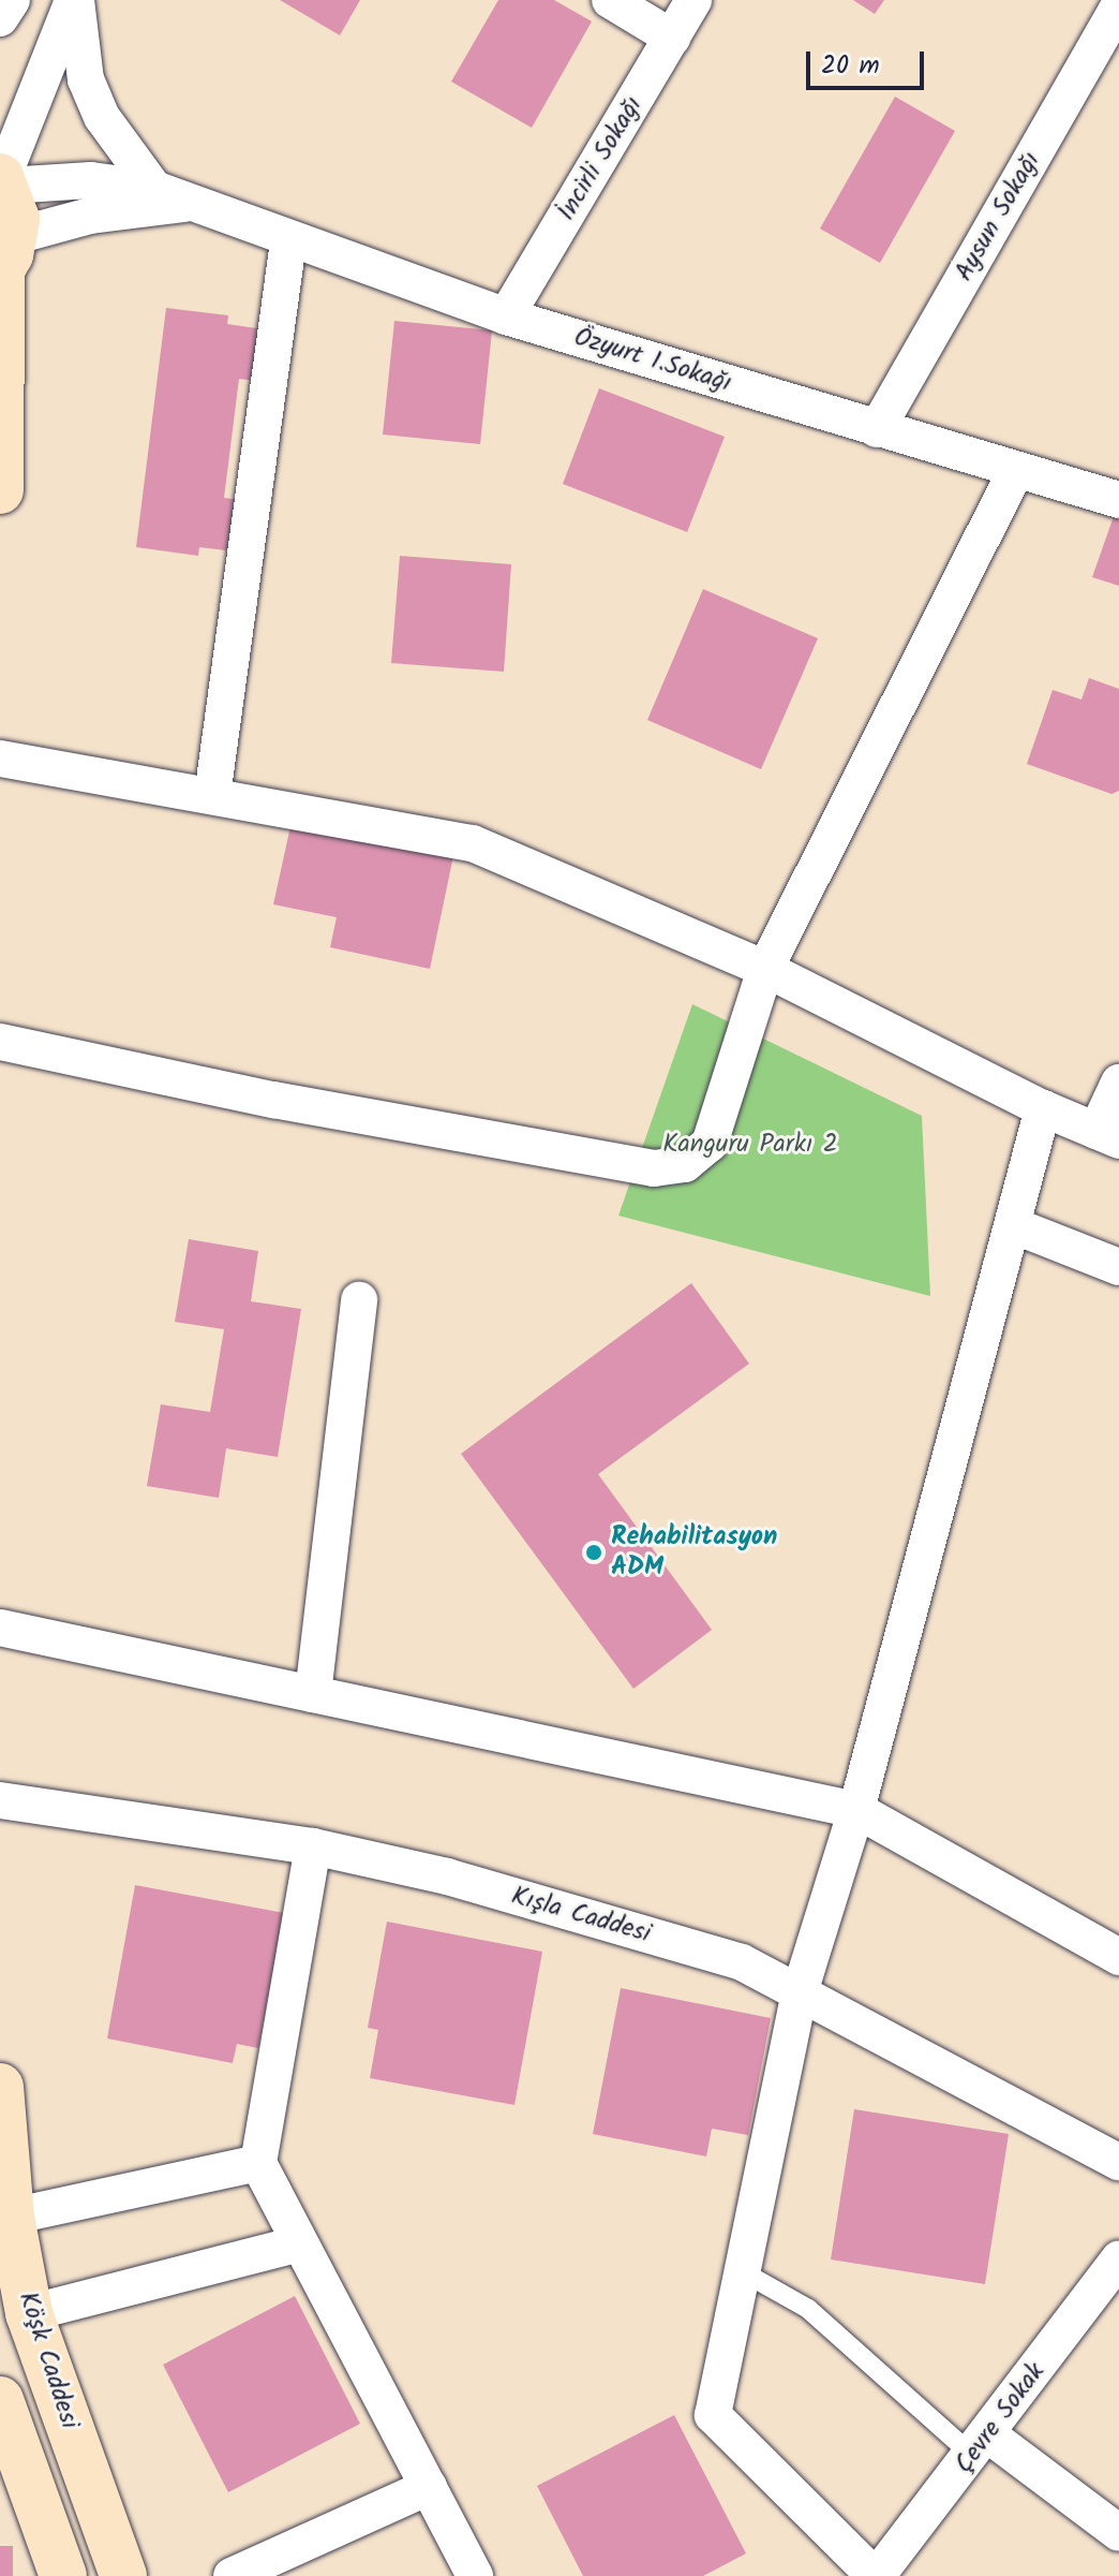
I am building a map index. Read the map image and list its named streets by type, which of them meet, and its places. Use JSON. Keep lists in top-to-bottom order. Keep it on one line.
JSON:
{"streets":{"street":["İncirli Sokağı","Aysun Sokağı","Özyurt 1.Sokağı","Kışla Caddesi","Köşk Caddesi","Çevre Sokak"]},"crossings":[["İncirli Sokağı","Özyurt 1.Sokağı"],["Aysun Sokağı","Özyurt 1.Sokağı"]],"parks":["Kanguru Parkı 2"],"places":["Rehabilitasyon ADM"],"scale_bar":"20 m"}
